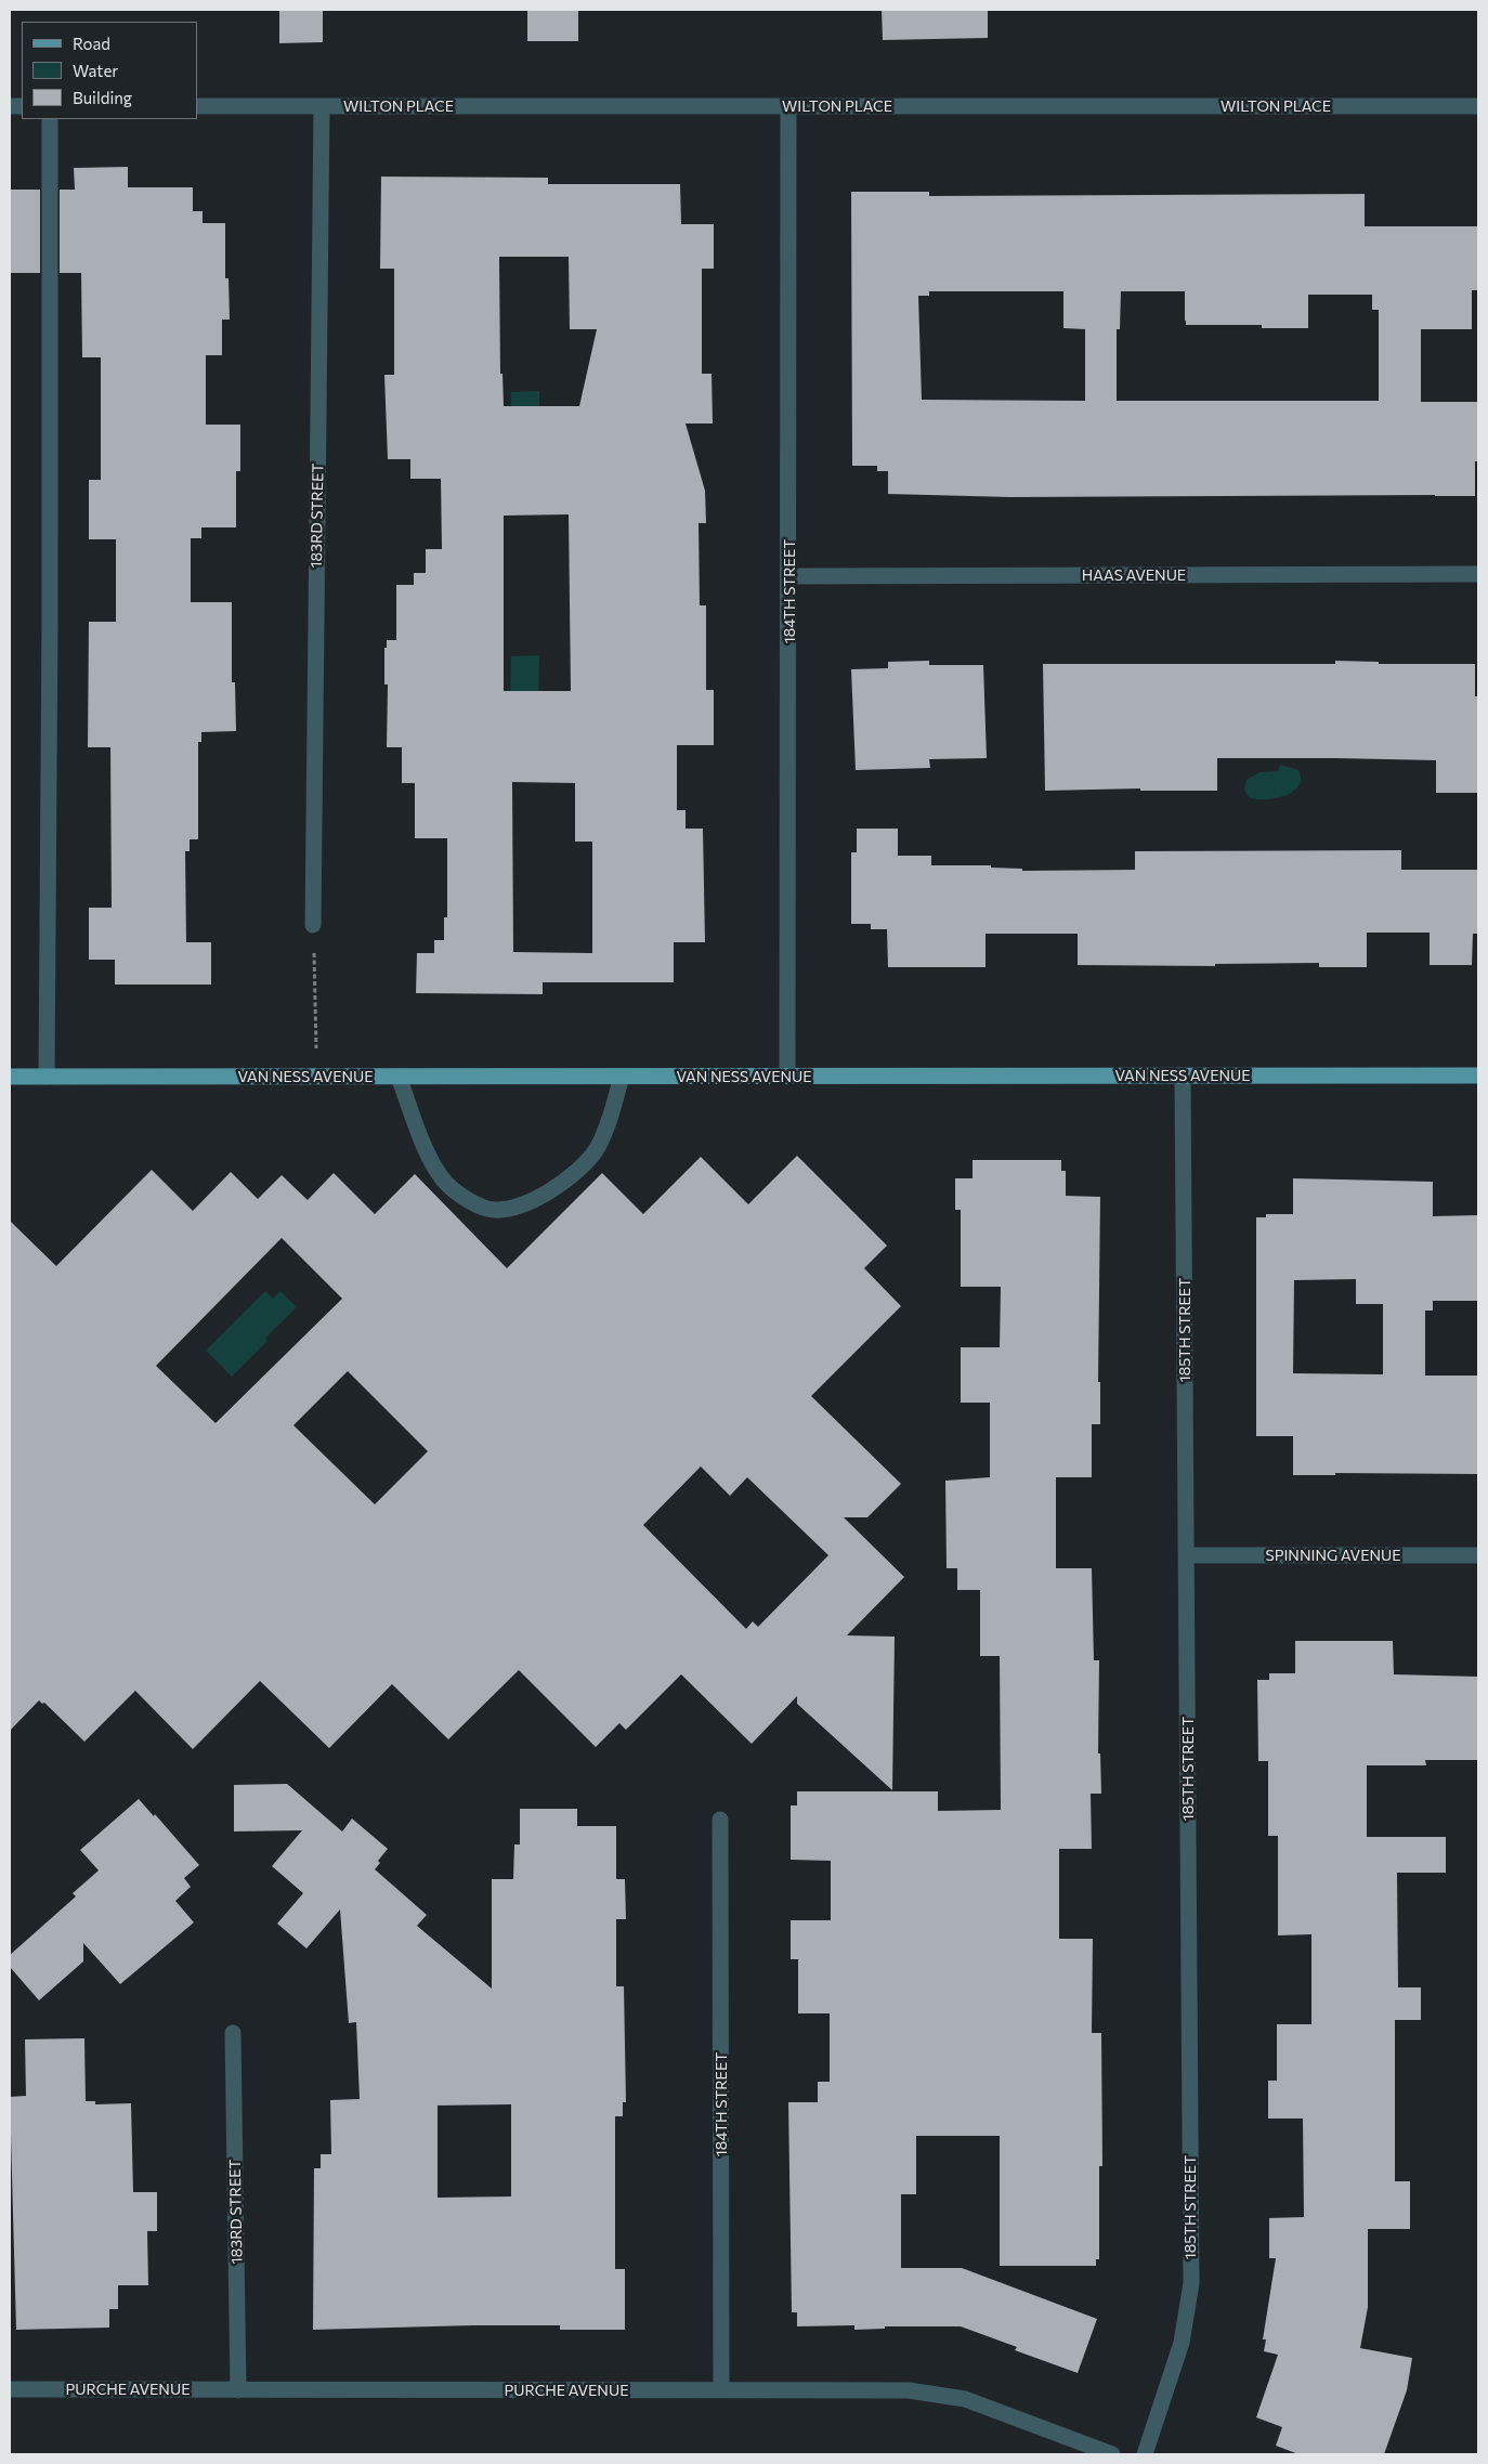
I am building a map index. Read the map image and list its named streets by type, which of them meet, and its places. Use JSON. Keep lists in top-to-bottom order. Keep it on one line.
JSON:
{"streets":{"main road":["VAN NESS AVENUE"],"street":["WILTON PLACE","183RD STREET","HAAS AVENUE","184TH STREET","185TH STREET","SPINNING AVENUE","PURCHE AVENUE"]},"crossings":[["WILTON PLACE","183RD STREET"],["WILTON PLACE","184TH STREET"],["183RD STREET","PURCHE AVENUE"],["HAAS AVENUE","184TH STREET"],["184TH STREET","VAN NESS AVENUE"],["184TH STREET","PURCHE AVENUE"],["VAN NESS AVENUE","185TH STREET"],["185TH STREET","SPINNING AVENUE"]],"legend":["Road","Water","Building"]}
